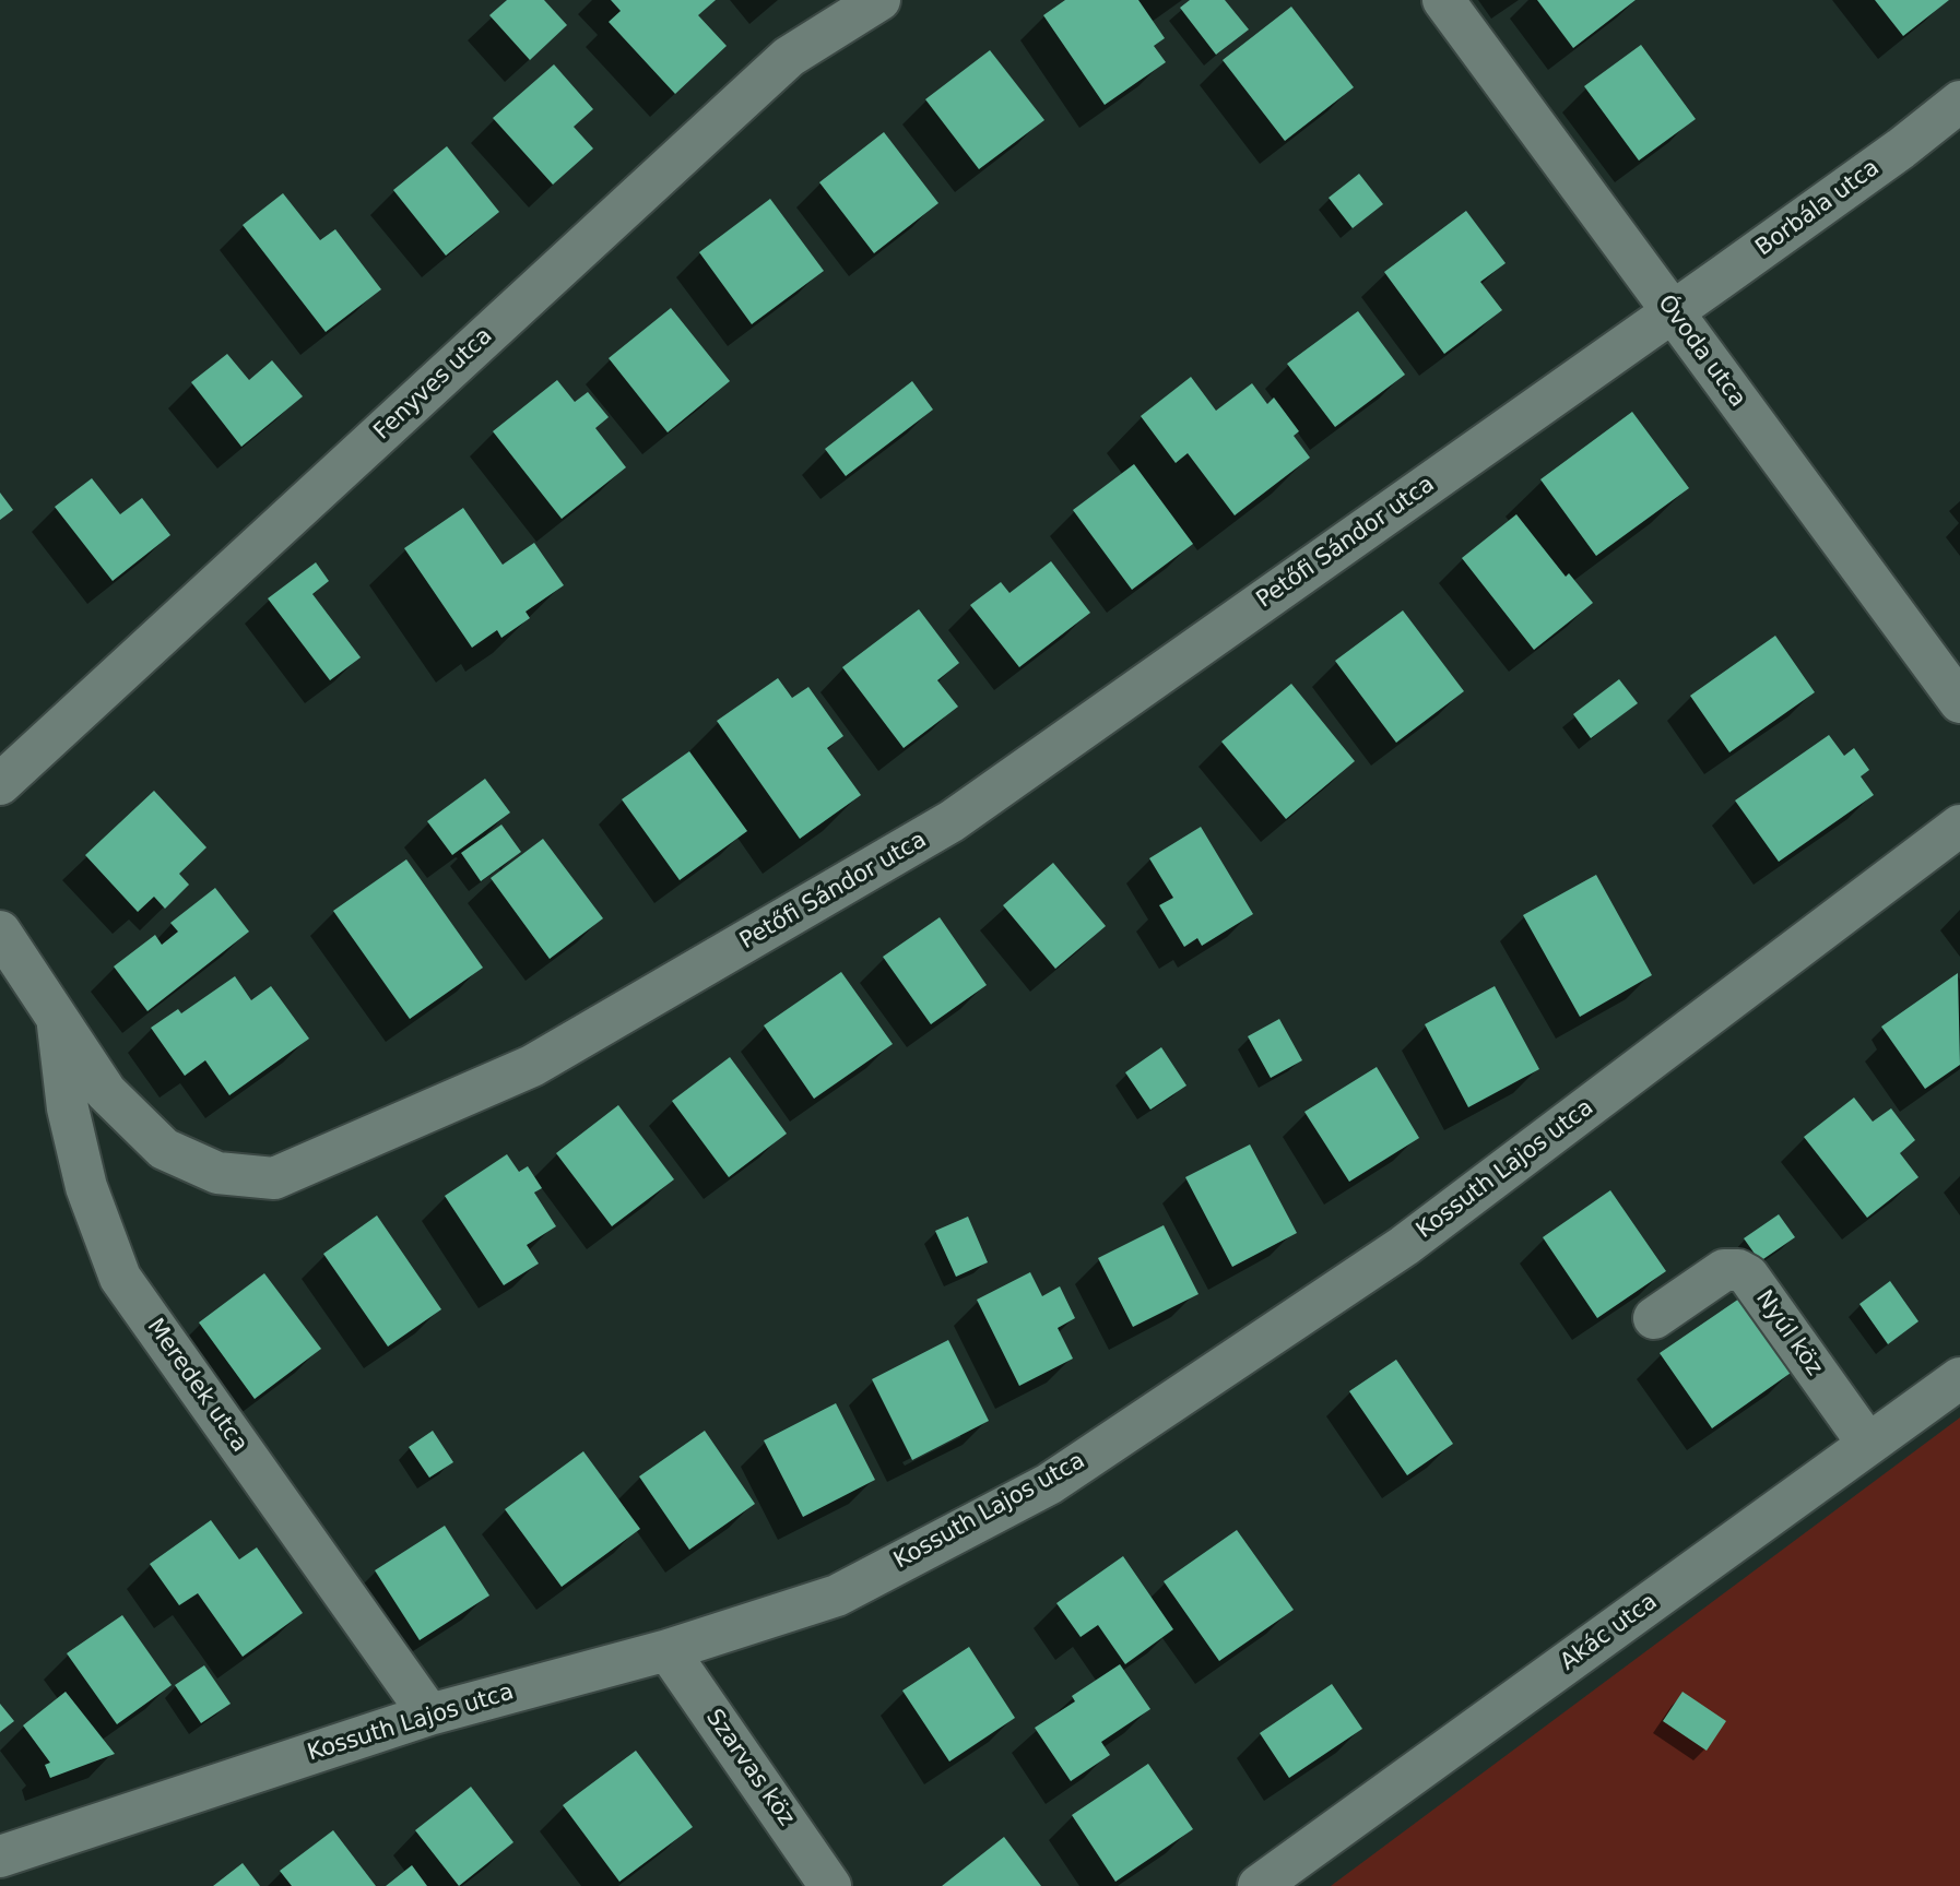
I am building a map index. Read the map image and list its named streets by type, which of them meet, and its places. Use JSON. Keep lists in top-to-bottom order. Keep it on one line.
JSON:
{"streets":{"street":["Borbála utca","Óvoda utca","Fenyves utca","Petőfi Sándor utca","Kossuth Lajos utca","Nyúl köz","Meredek utca","Akác utca","Szarvas köz"]},"crossings":[["Borbála utca","Óvoda utca"],["Borbála utca","Petőfi Sándor utca"],["Óvoda utca","Petőfi Sándor utca"],["Petőfi Sándor utca","Meredek utca"],["Kossuth Lajos utca","Meredek utca"],["Kossuth Lajos utca","Szarvas köz"],["Nyúl köz","Akác utca"]]}
